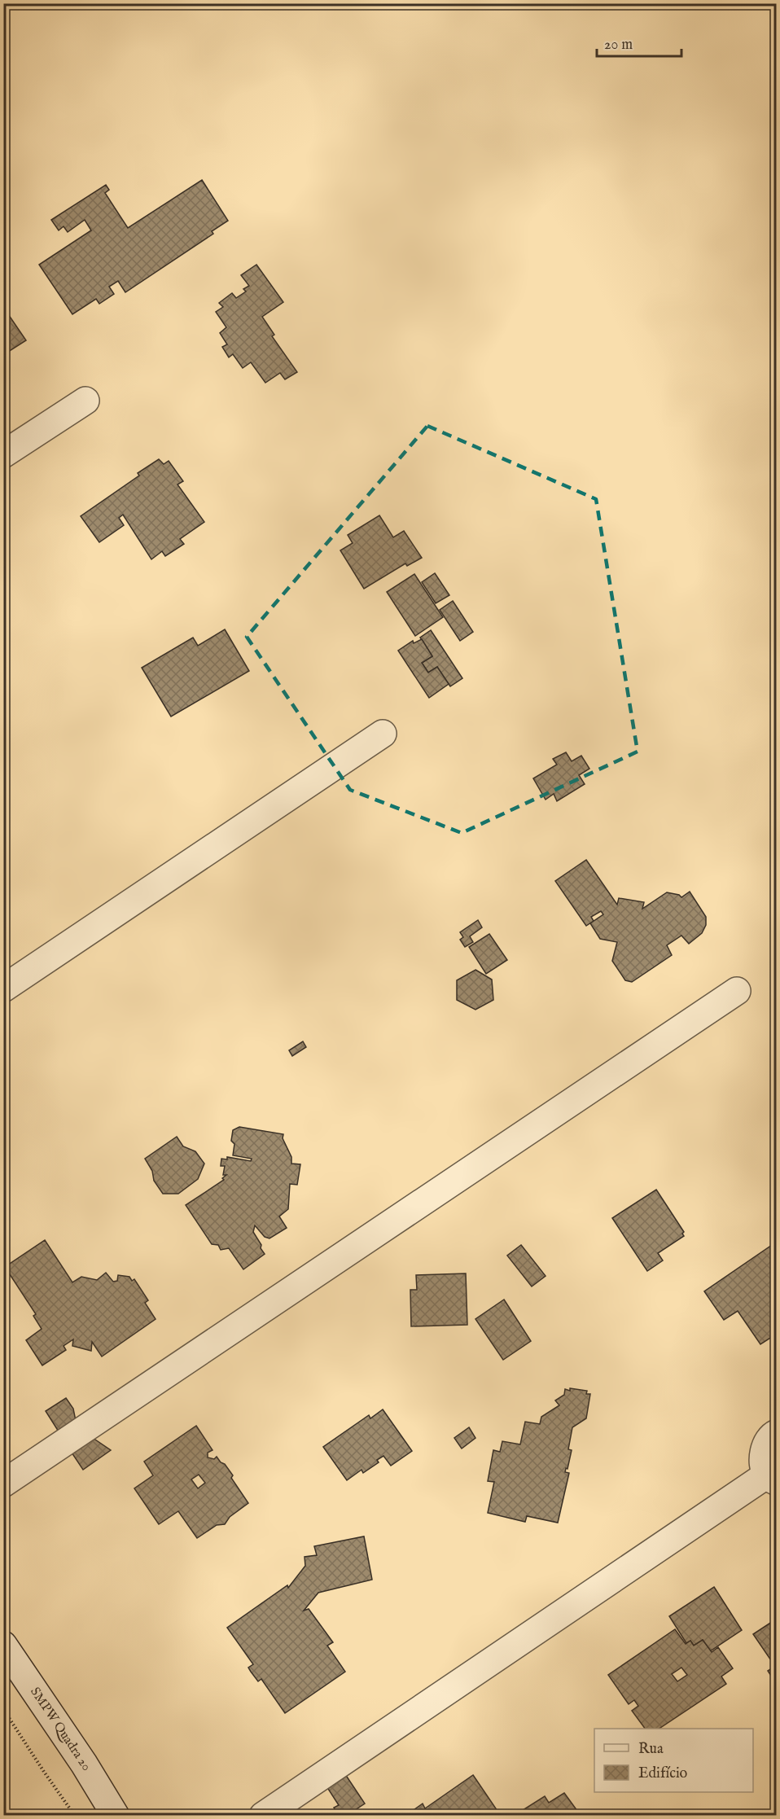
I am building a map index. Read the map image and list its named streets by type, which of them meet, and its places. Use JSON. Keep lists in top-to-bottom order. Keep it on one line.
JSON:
{"streets":{"street":["SMPW Quadra 20"]},"legend":["Rua","Edifício"],"scale_bar":"20 m"}
